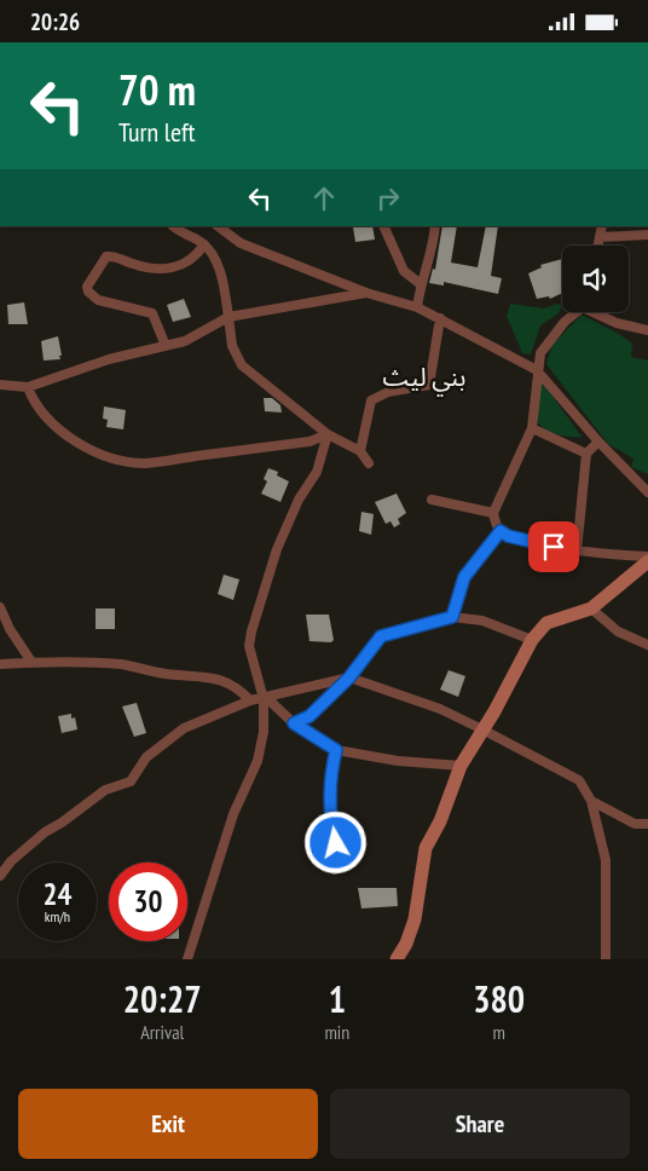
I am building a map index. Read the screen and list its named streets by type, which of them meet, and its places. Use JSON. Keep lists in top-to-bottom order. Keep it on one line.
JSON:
{"districts":["بني ليث"],"page":{"status":"20:26","turn":["70 m","Turn left"],"speed":"24 km/h","limit":"30","eta":["20:27","Arrival","1","min","380","m"],"buttons":["Exit","Share"]}}
